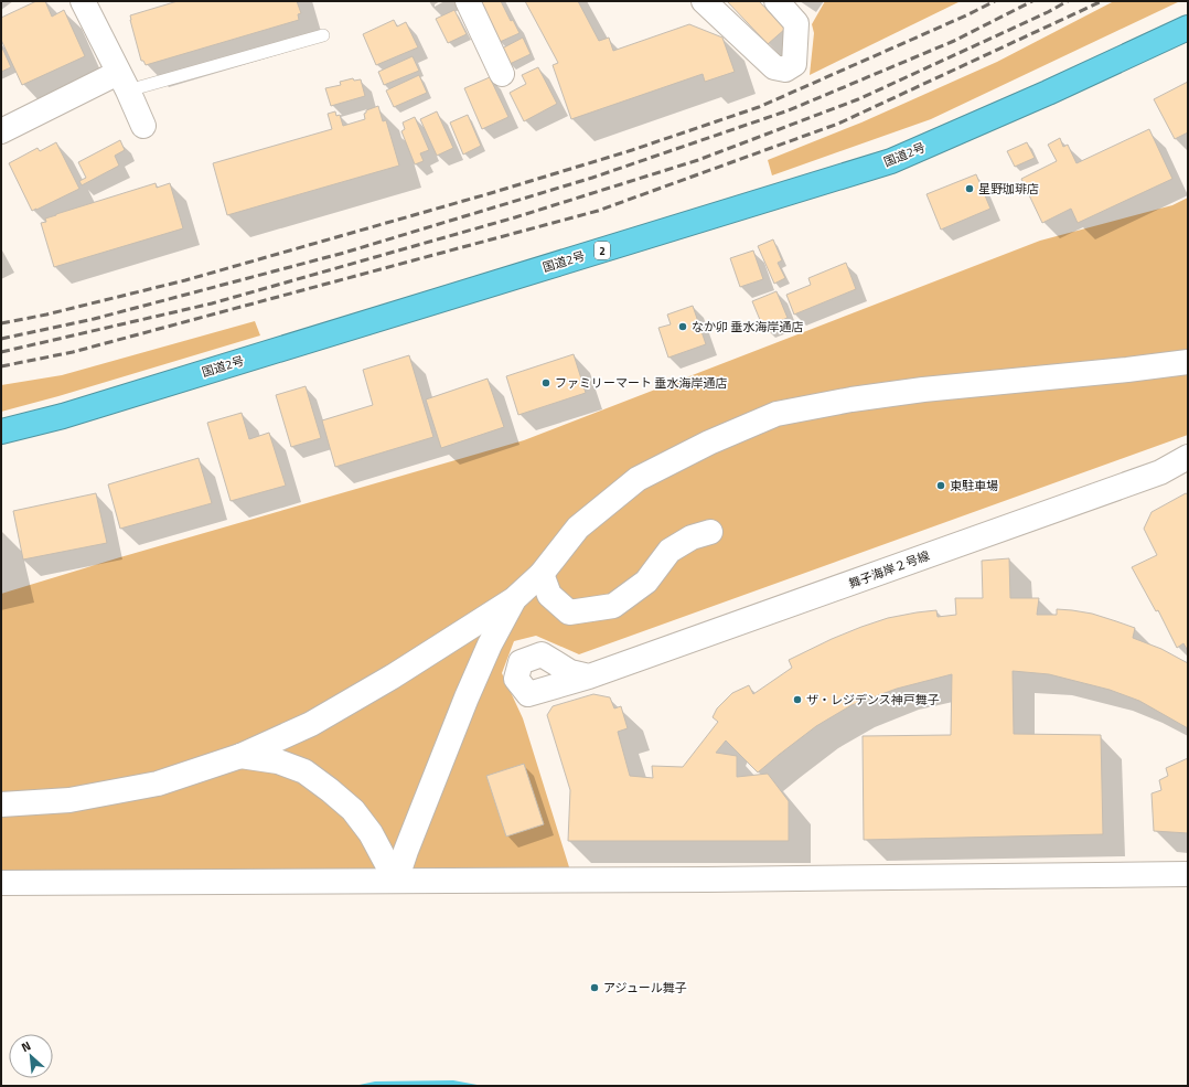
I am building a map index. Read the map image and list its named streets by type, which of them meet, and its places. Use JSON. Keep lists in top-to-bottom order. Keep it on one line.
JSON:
{"streets":{"highway":["国道2号","2"],"street":["舞子海岸２号線"]},"places":["星野珈琲店","なか卯 垂水海岸通店","ファミリーマート 垂水海岸通店","東駐車場","ザ・レジデンス神戸舞子","アジュール舞子"],"north":"top left"}
